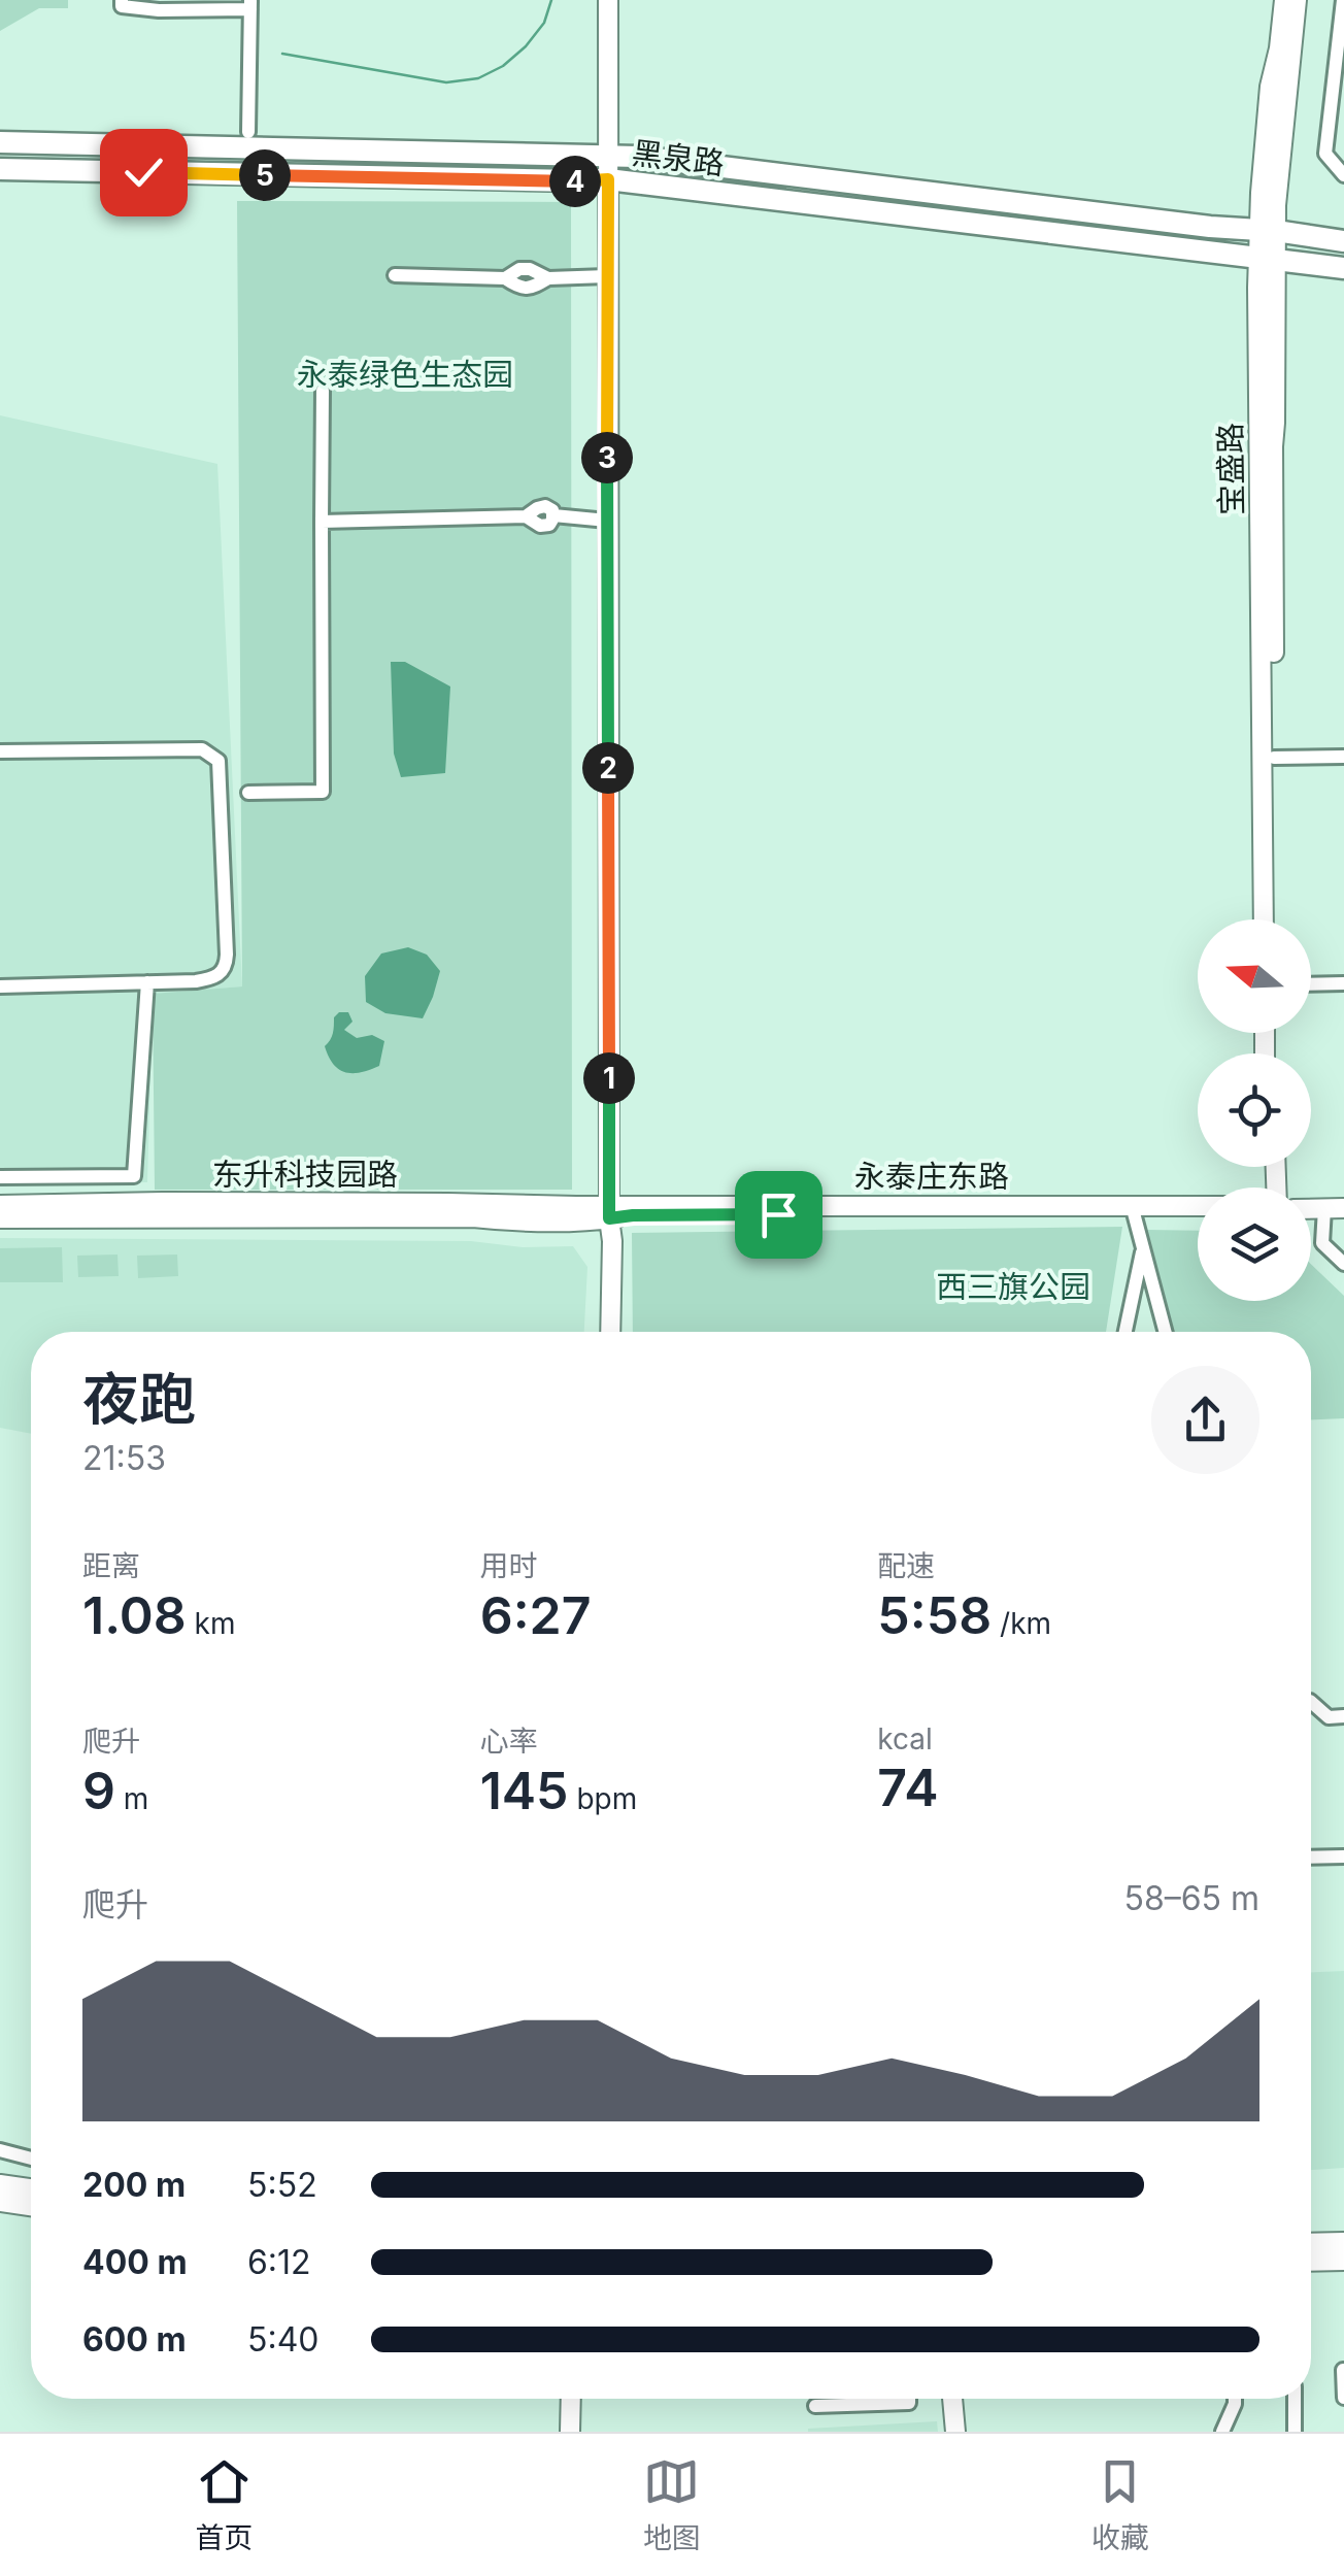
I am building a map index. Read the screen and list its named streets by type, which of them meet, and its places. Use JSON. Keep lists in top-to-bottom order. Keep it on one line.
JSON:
{"streets":{"main road":["黑泉路"],"street":["宝盛路","东升科技园路","永泰庄东路"]},"crossings":[["黑泉路","宝盛路"],["东升科技园路","永泰庄东路"]],"parks":["永泰绿色生态园","西三旗公园"],"north":"left","page":{"pins":["5","4","3","2","1"],"heading":["夜跑","21:53"],"stats":[["距离","1.08 km"],["用时","6:27"],["配速","5:58 /km"],["爬升","9 m"],["心率","145 bpm"],["kcal","74"]],"chart":["爬升","58–65 m"],"list":[{"name":"200 m","note":"5:52"},{"name":"400 m","note":"6:12"},{"name":"600 m","note":"5:40"}],"tabs":["首页","地图","收藏"]}}
